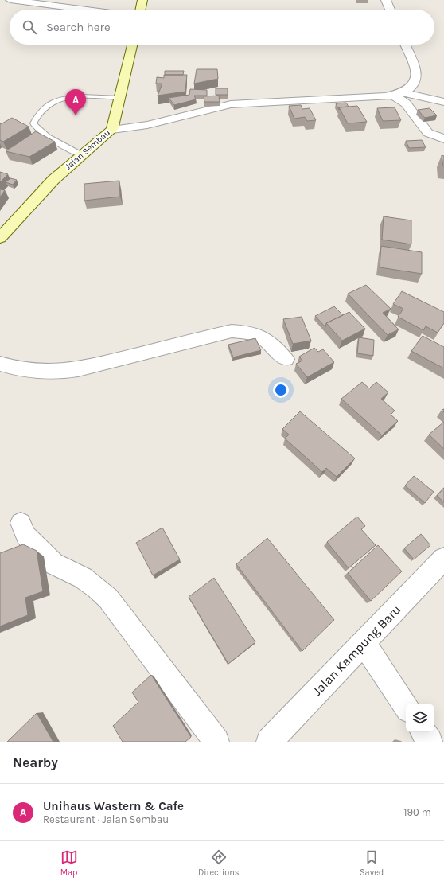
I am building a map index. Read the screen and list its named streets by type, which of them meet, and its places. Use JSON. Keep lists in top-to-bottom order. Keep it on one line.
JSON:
{"streets":{"main road":["Jalan Sembau"],"street":["Jalan Kampung Baru"]},"page":{"search":"Search here","pins":"A","heading":"Nearby","list":[{"mark":"A","name":"Unihaus Wastern & Cafe","note":"Restaurant · Jalan Sembau","value":"190 m"}],"nav":["Map","Directions","Saved"]}}
